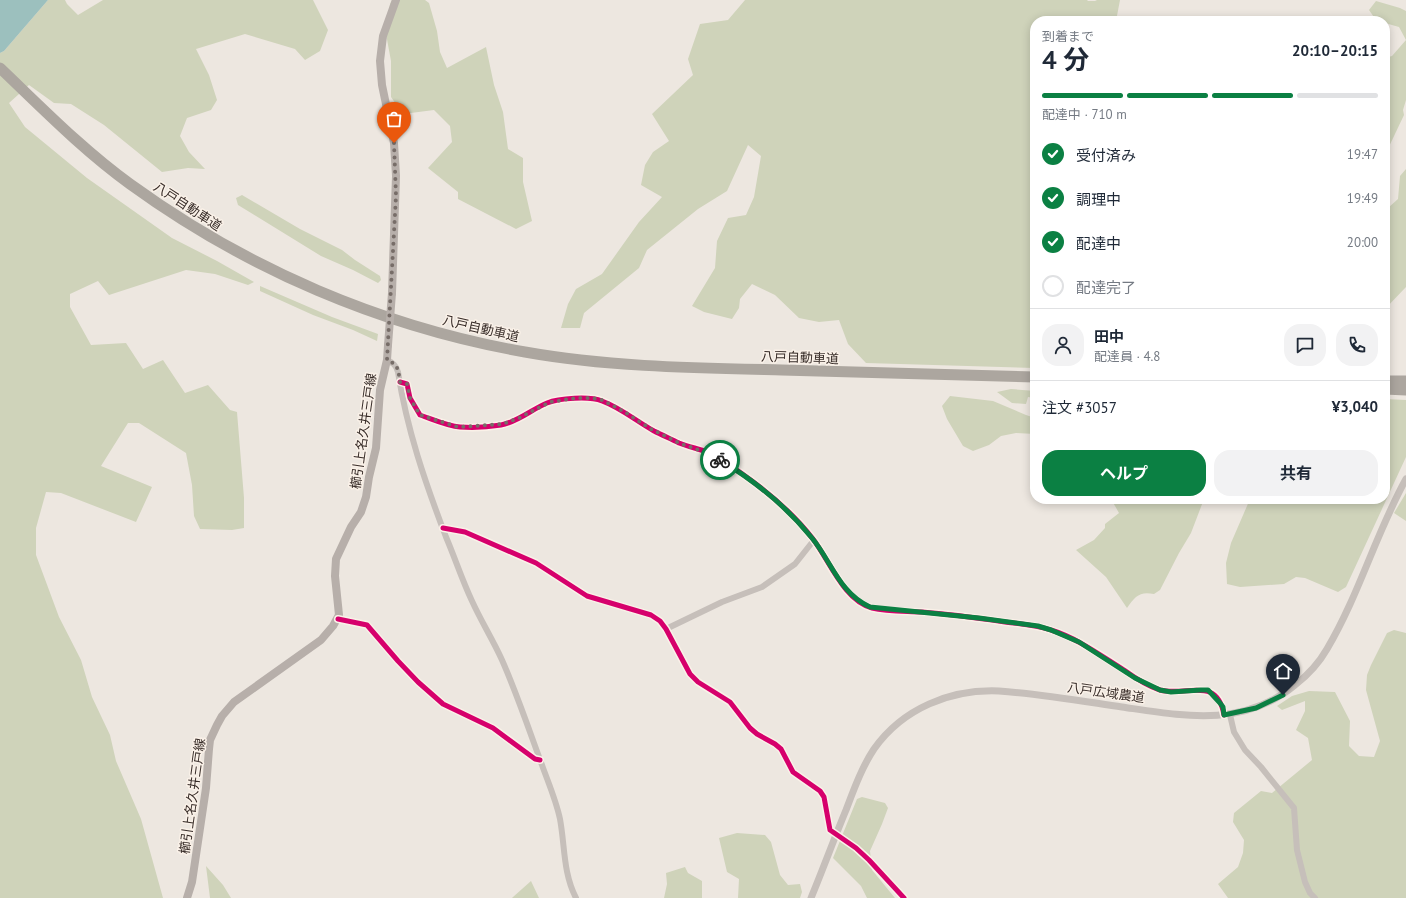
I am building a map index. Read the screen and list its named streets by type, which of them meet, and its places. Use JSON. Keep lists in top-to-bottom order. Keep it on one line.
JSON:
{"streets":{"highway":["八戸自動車道"],"main road":["櫛引上名久井三戸線"],"street":["八戸広域農道"]},"page":{"heading":["4 分","到着まで","20:10–20:15"],"panel":["田中","配達員 · 4.8","注文 #3057","¥3,040"],"bar":"配達中 · 710 m","list":[["受付済み","19:47"],["調理中","19:49"],["配達中","20:00"],"配達完了"],"buttons":["ヘルプ","共有"]}}
